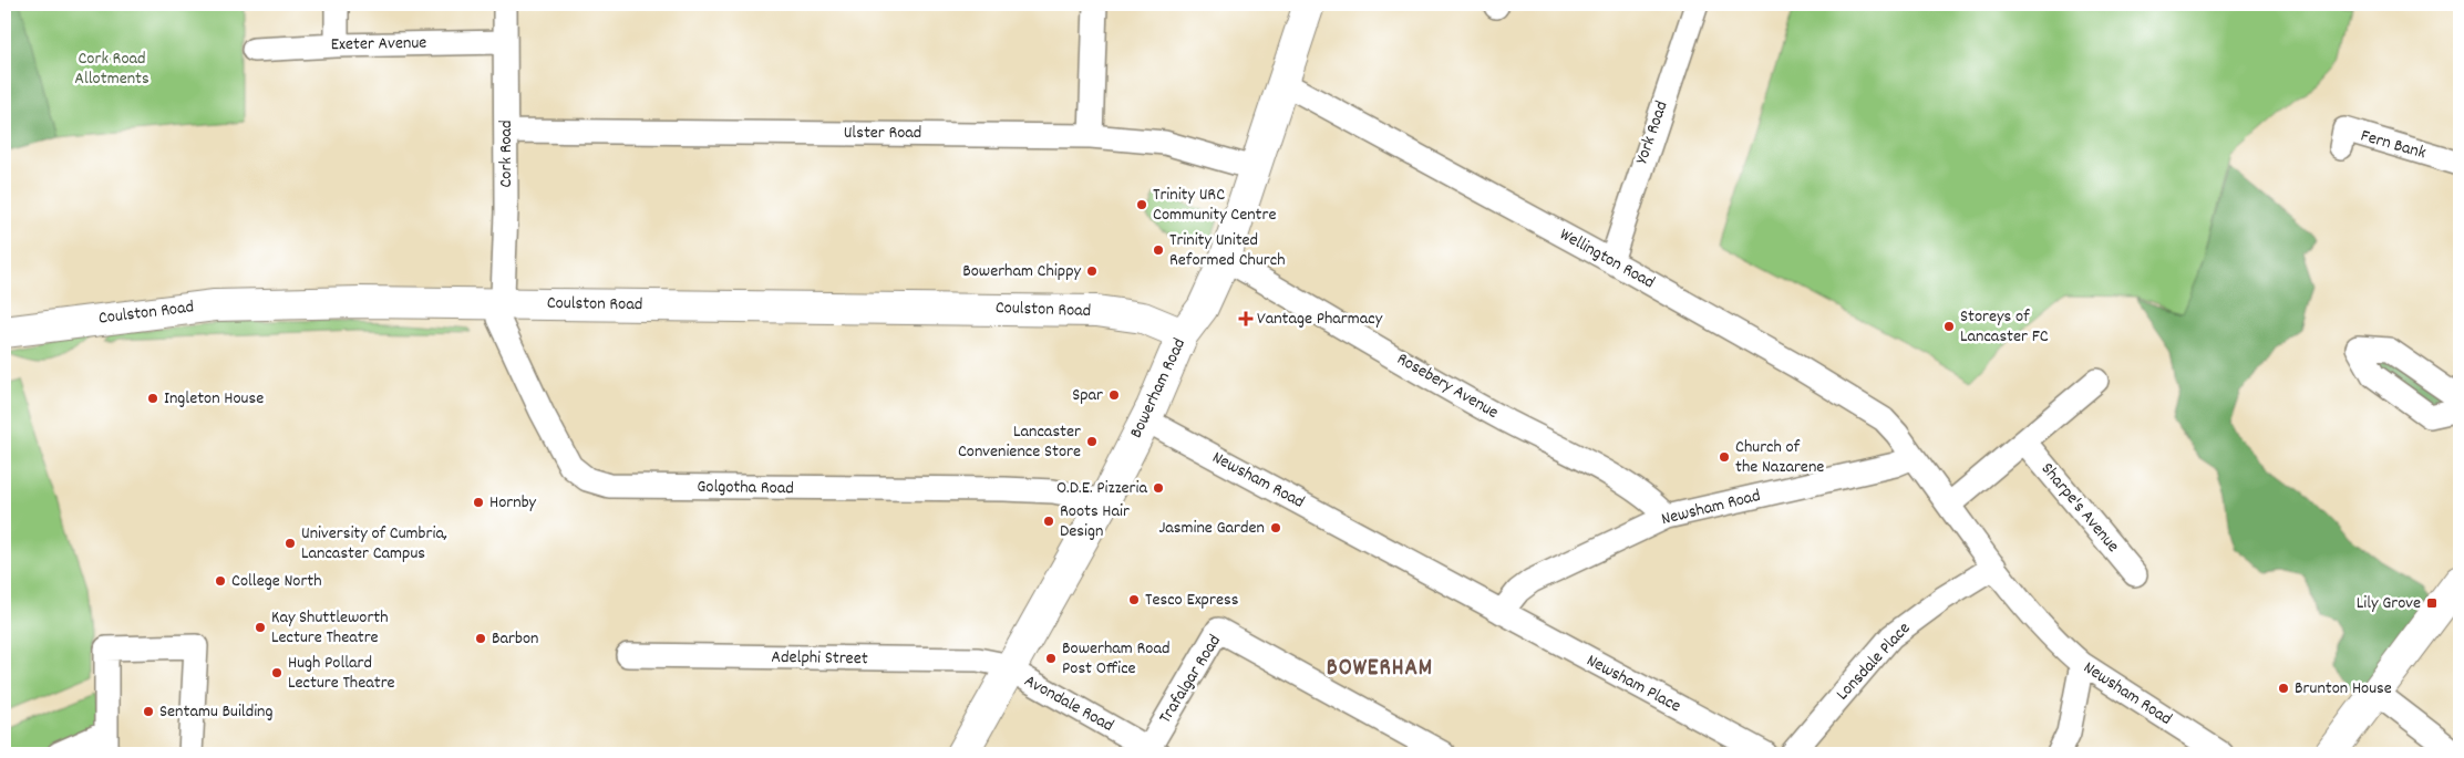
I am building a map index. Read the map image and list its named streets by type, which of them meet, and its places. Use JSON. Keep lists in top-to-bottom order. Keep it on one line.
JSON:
{"streets":{"street":["Exeter Avenue","Ulster Road","York Road","Fern Bank","Cork Road","Wellington Road","Coulston Road","Rosebery Avenue","Bowerham Road","Newsham Road","Golgotha Road","Sharpe's Avenue","Adelphi Street","Lonsdale Place","Trafalgar Road","Newsham Place","Avondale Road"]},"crossings":[["Exeter Avenue","Cork Road"],["Ulster Road","Cork Road"],["Ulster Road","Bowerham Road"],["York Road","Wellington Road"],["Cork Road","Coulston Road"],["Cork Road","Golgotha Road"],["Wellington Road","Bowerham Road"],["Wellington Road","Newsham Road"],["Coulston Road","Bowerham Road"],["Coulston Road","Golgotha Road"],["Rosebery Avenue","Bowerham Road"],["Rosebery Avenue","Newsham Road"],["Bowerham Road","Newsham Road"],["Bowerham Road","Golgotha Road"],["Bowerham Road","Adelphi Street"],["Bowerham Road","Avondale Road"],["Newsham Road","Lonsdale Place"],["Newsham Road","Newsham Place"],["Adelphi Street","Avondale Road"],["Trafalgar Road","Avondale Road"]],"districts":["BOWERHAM"],"parks":["Cork Road Allotments"],"places":{"other":["Trinity URC Community Centre","Trinity United Reformed Church","Bowerham Chippy","Storeys of Lancaster FC","Spar","Ingleton House","Lancaster Convenience Store","Church of the Nazarene","O.D.E. Pizzeria","Hornby","Roots Hair Design","Jasmine Garden","University of Cumbria, Lancaster Campus","College North","Tesco Express","Kay Shuttleworth Lecture Theatre","Barbon","Bowerham Road Post Office","Hugh Pollard Lecture Theatre","Brunton House","Sentamu Building"],"health":["Vantage Pharmacy"],"transit":["Lily Grove"]}}
